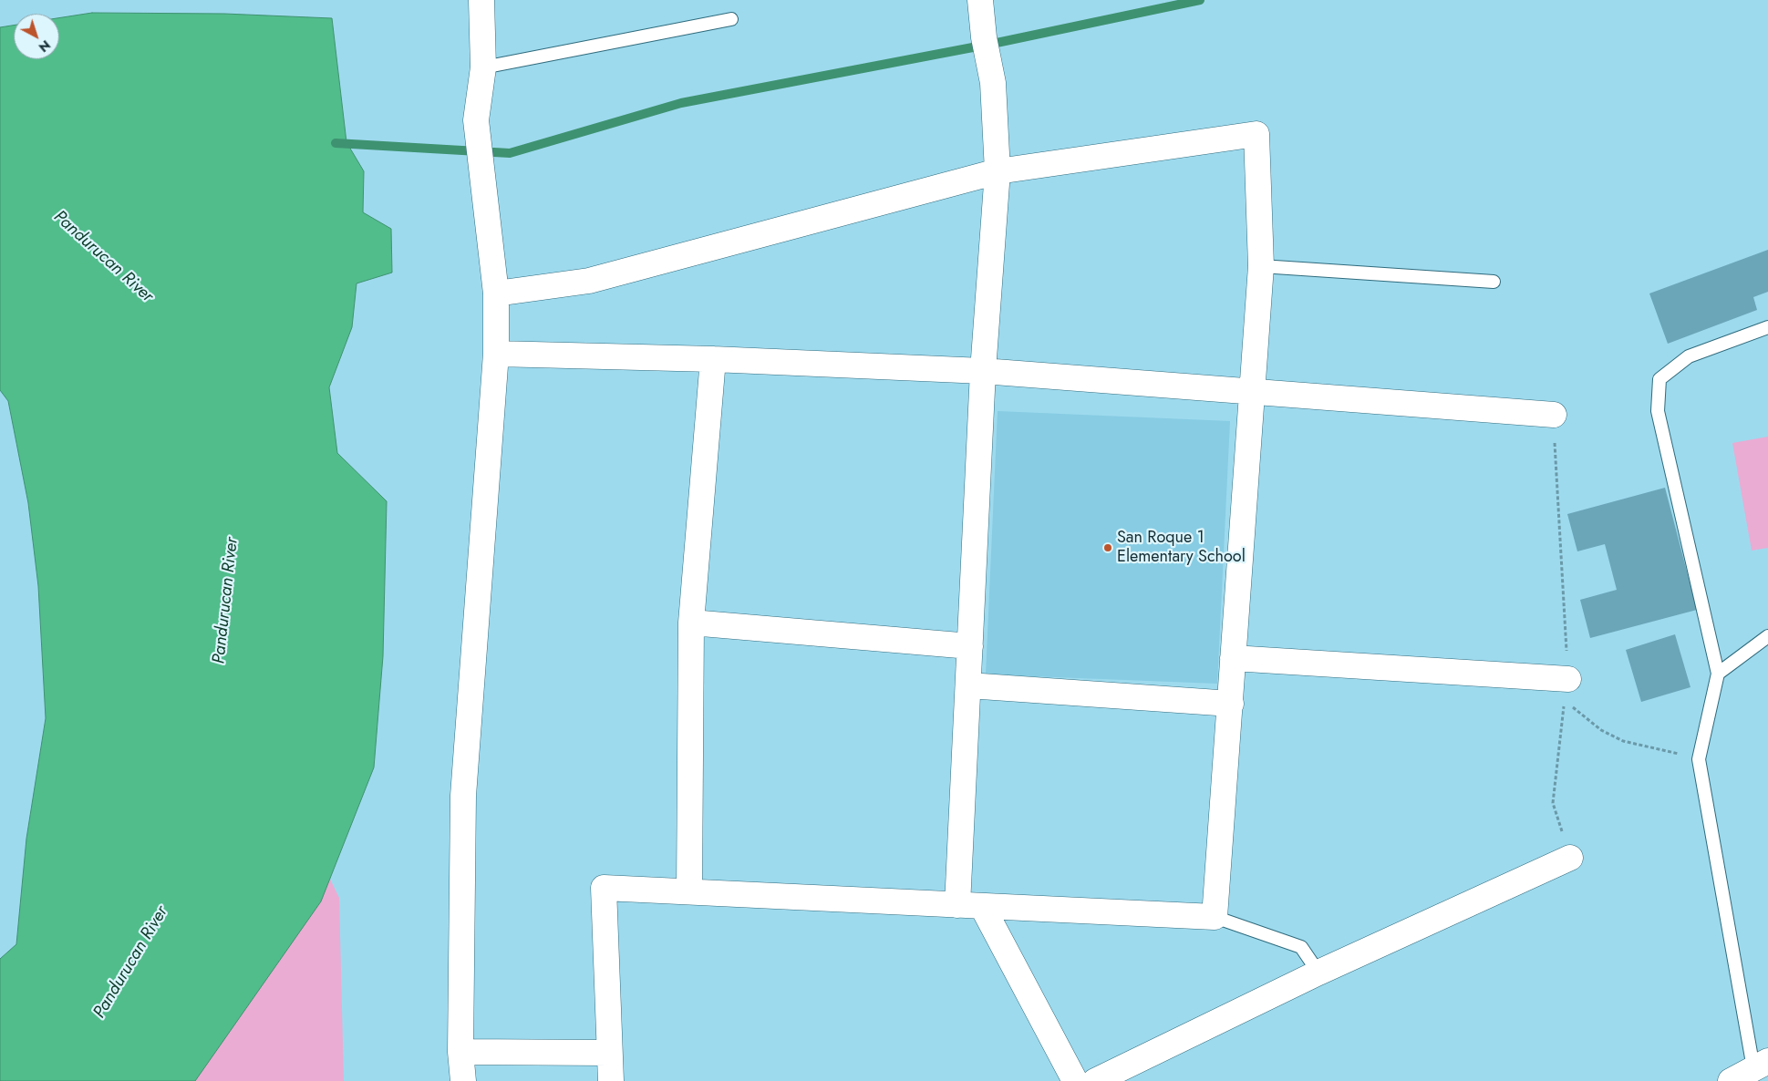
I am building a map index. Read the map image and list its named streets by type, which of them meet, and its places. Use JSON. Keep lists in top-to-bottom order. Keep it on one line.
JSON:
{"water":["Pandurucan River"],"places":["San Roque 1 Elementary School"],"north":"bottom right"}
